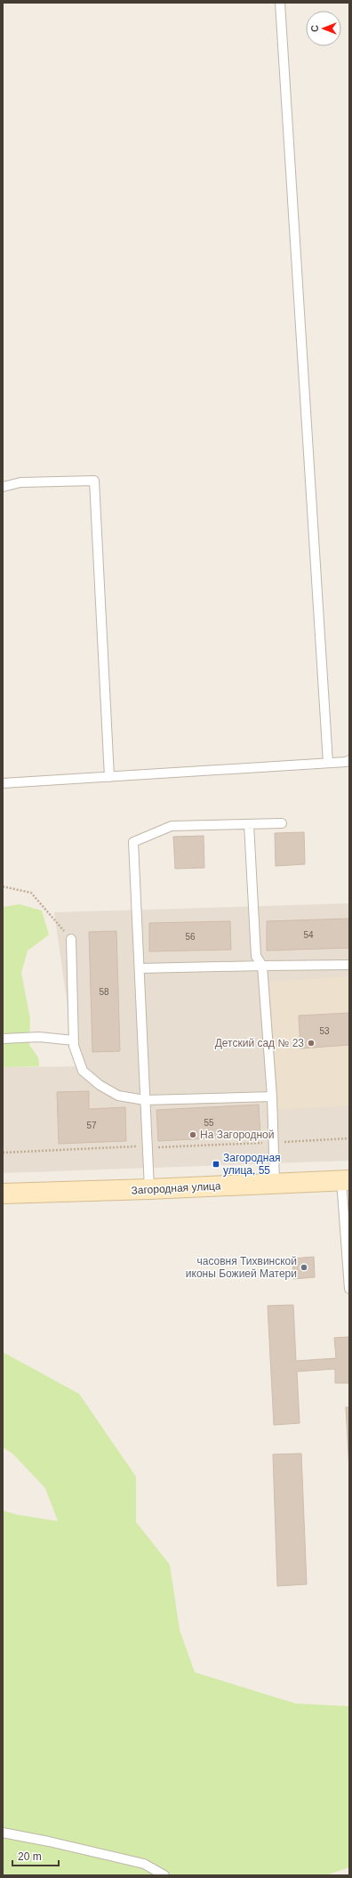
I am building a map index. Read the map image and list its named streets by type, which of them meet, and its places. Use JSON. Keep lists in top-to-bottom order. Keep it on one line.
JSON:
{"streets":{"main road":["Загородная улица"]},"places":{"other":["Детский сад № 23","На Загородной","часовня Тихвинской иконы Божией Матери"],"transit":["Загородная улица, 55"]},"house_numbers":["54","56","58","53","55","57"],"scale_bar":"20 m","north":"left"}
